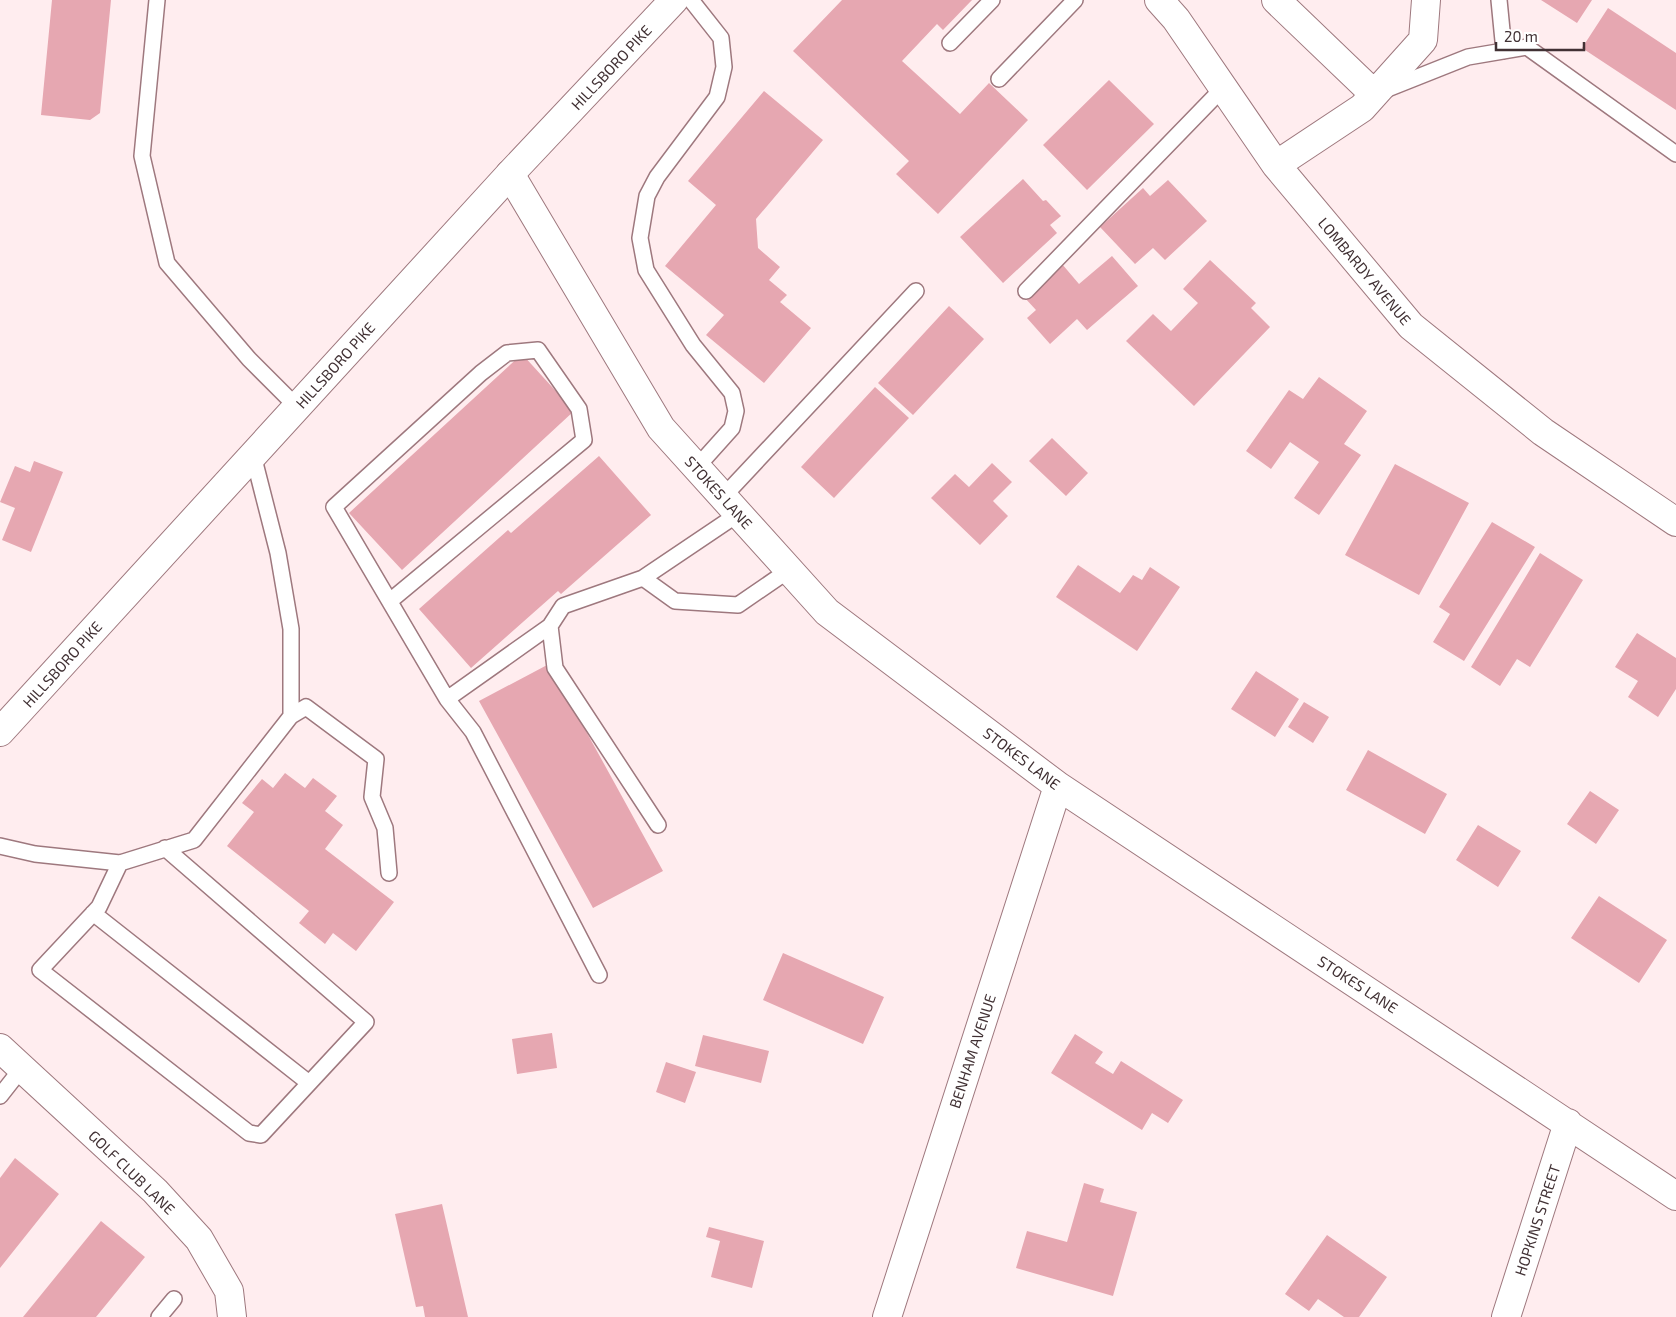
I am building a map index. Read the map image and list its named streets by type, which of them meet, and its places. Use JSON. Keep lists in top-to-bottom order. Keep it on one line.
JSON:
{"streets":{"street":["HILLSBORO PIKE","LOMBARDY AVENUE","STOKES LANE","BENHAM AVENUE","GOLF CLUB LANE","HOPKINS STREET"]},"crossings":[["HILLSBORO PIKE","STOKES LANE"],["STOKES LANE","BENHAM AVENUE"],["STOKES LANE","HOPKINS STREET"]],"scale_bar":"20 m"}
